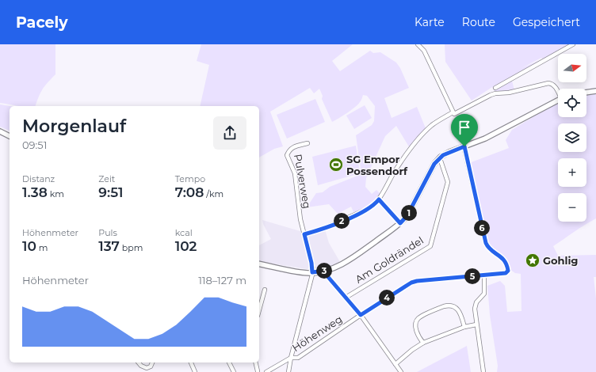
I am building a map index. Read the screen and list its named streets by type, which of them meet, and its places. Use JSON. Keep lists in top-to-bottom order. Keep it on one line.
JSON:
{"streets":{"street":["Pulverweg","Am Goldrändel","Höhenweg"]},"places":{"sports":["SG Empor Possendorf"],"place":["Gohlig"]},"north":"right","page":{"header":"Pacely","nav":["Karte","Route","Gespeichert"],"map_buttons":["+","−"],"heading":["Morgenlauf","09:51"],"stats":[["Distanz","1.38 km"],["Zeit","9:51"],["Tempo","7:08 /km"],["Höhenmeter","10 m"],["Puls","137 bpm"],["kcal","102"]],"pins":["1","2","6","3","5","4"],"chart":["Höhenmeter","118–127 m"]}}
